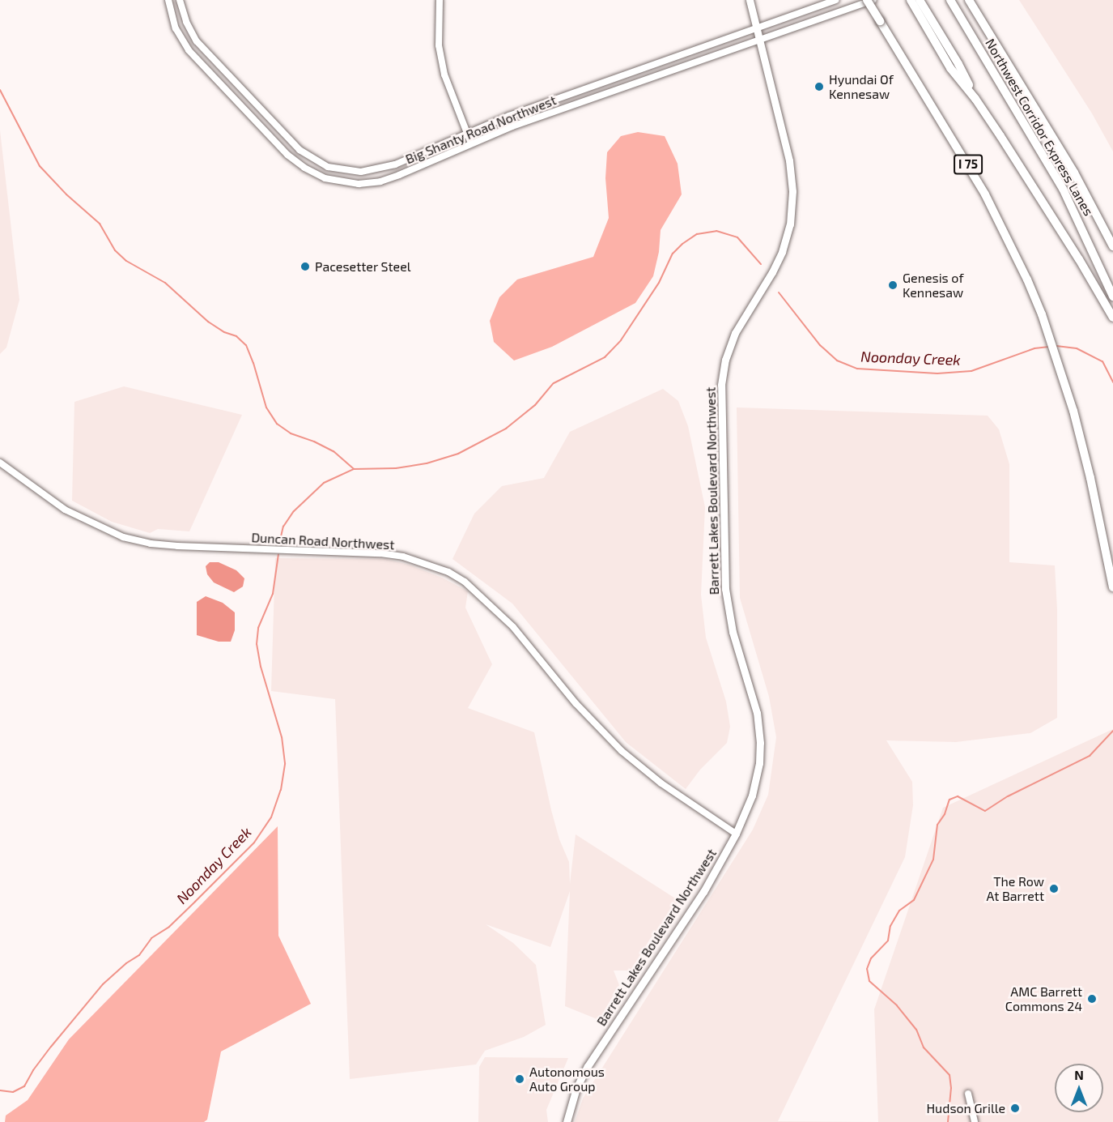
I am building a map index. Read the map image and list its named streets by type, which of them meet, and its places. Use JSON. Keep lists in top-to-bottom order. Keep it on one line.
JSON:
{"streets":{"highway":["Northwest Corridor Express Lanes","I 75"],"main road":["Barrett Lakes Boulevard Northwest"],"street":["Big Shanty Road Northwest","Duncan Road Northwest"]},"crossings":[["Big Shanty Road Northwest","Barrett Lakes Boulevard Northwest"],["Barrett Lakes Boulevard Northwest","Duncan Road Northwest"]],"water":["Noonday Creek"],"places":["Hyundai Of Kennesaw","Pacesetter Steel","Genesis of Kennesaw","The Row At Barrett","AMC Barrett Commons 24","Autonomous Auto Group","Hudson Grille"],"north":"top"}
